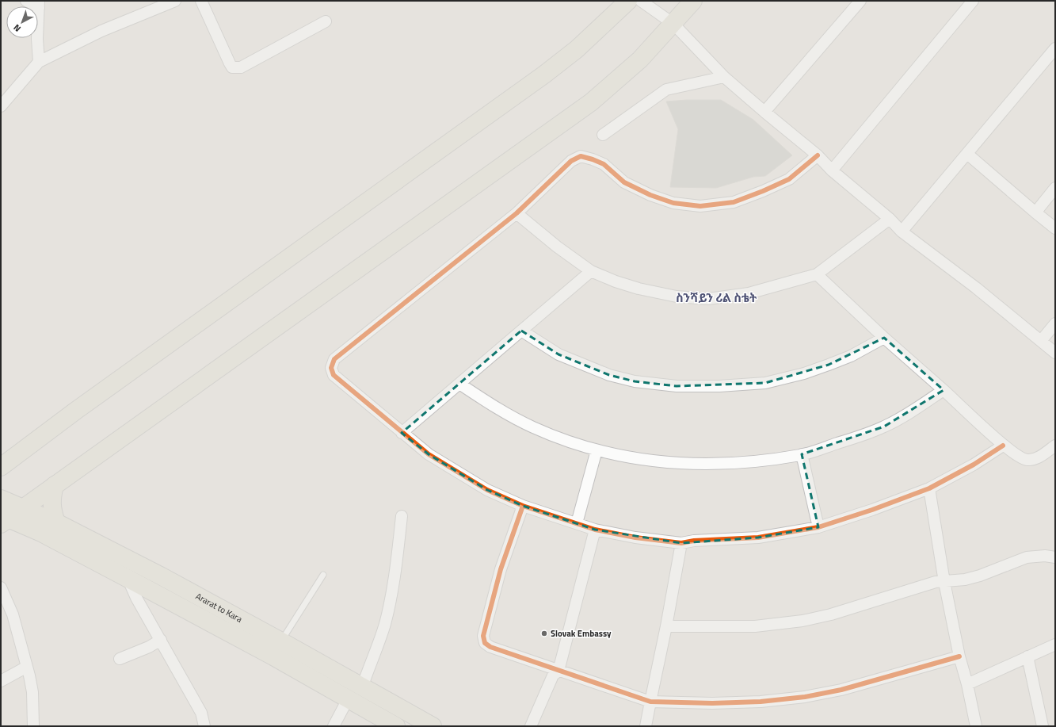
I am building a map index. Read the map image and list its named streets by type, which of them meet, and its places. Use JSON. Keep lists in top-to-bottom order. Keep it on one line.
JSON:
{"streets":{"main road":["Ararat to Kara"]},"districts":["ስንሻይን ሪል ስቴት"],"places":["Slovak Embassy"],"north":"bottom left"}
